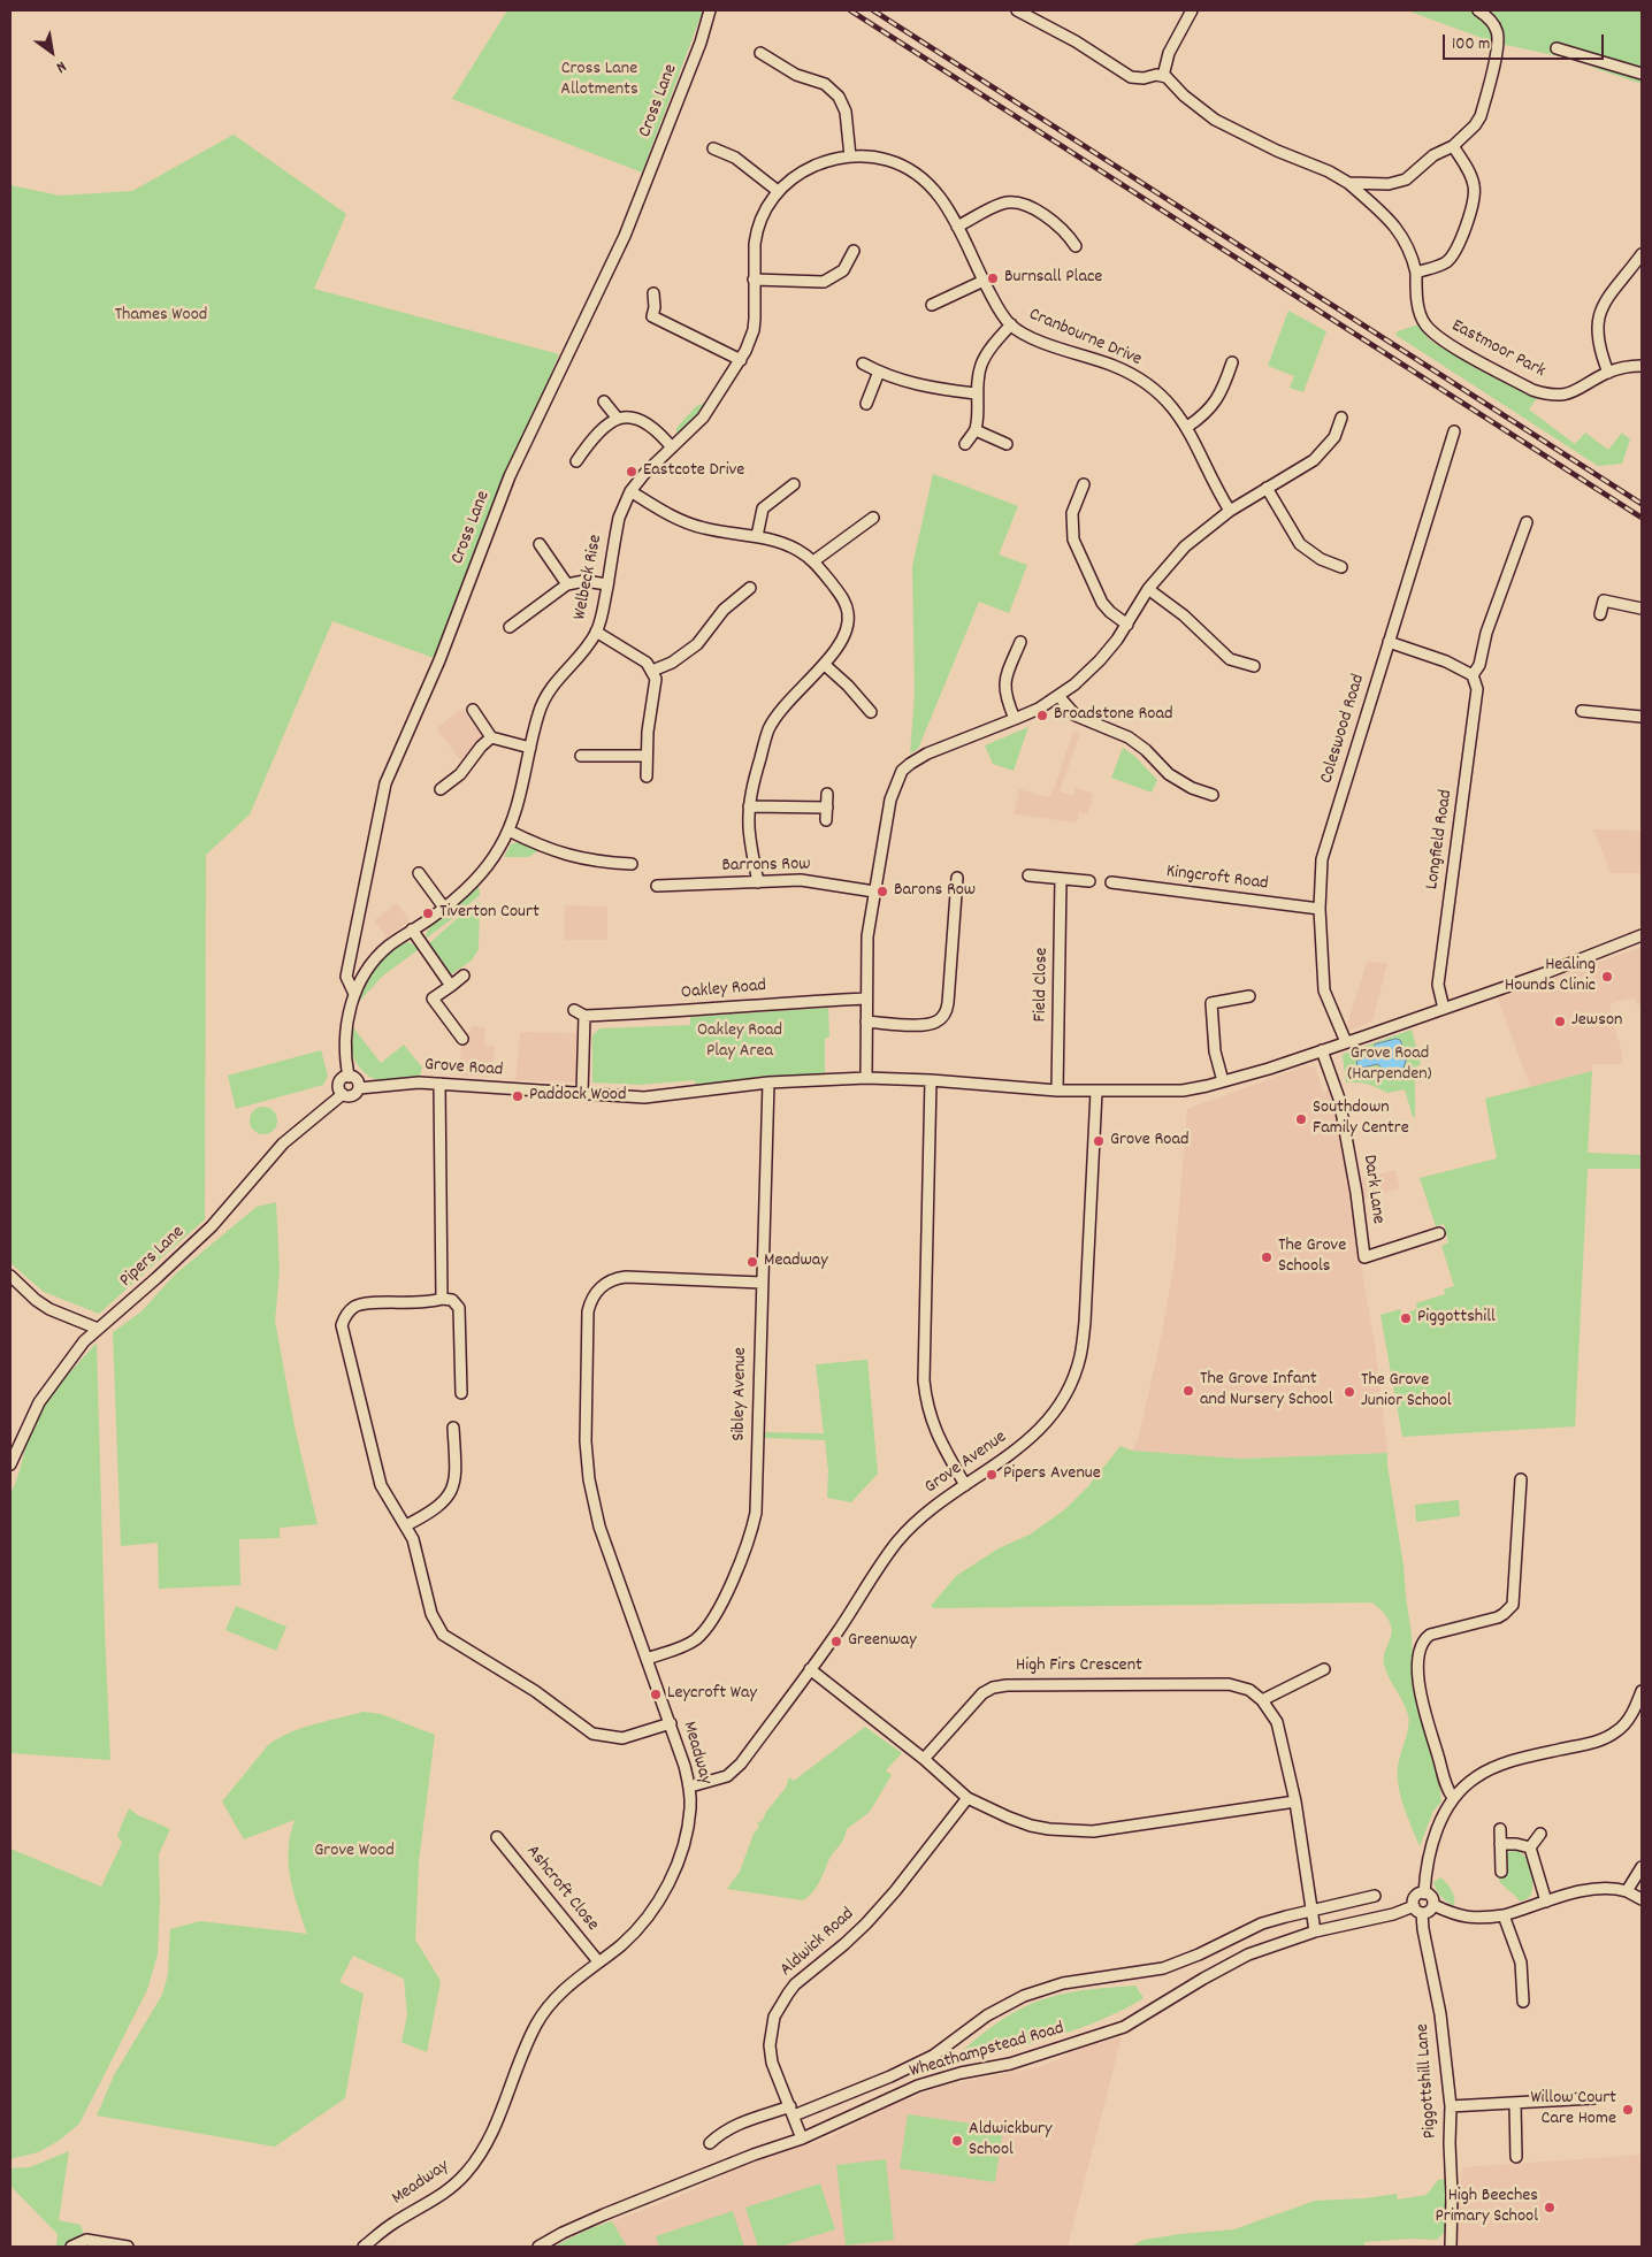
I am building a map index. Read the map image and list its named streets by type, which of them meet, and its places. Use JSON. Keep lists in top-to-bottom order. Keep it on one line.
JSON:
{"streets":{"street":["Cross Lane","Cranbourne Drive","Eastmoor Park","Welbeck Rise","Coleswood Road","Longfield Road","Barrons Row","Kingcroft Road","Field Close","Oakley Road","Grove Road","Dark Lane","Pipers Lane","Sibley Avenue","Grove Avenue","High Firs Crescent","Meadway","Ashcroft Close","Aldwick Road","Wheathampstead Road","Piggottshill Lane"]},"crossings":[["Cross Lane","Welbeck Rise"],["Cross Lane","Grove Road"],["Cross Lane","Pipers Lane"],["Cranbourne Drive","Welbeck Rise"],["Coleswood Road","Kingcroft Road"],["Coleswood Road","Grove Road"],["Longfield Road","Grove Road"],["Field Close","Grove Road"],["Grove Road","Dark Lane"],["Grove Road","Pipers Lane"],["Grove Road","Sibley Avenue"],["Grove Road","Grove Avenue"],["Sibley Avenue","Meadway"],["Grove Avenue","Meadway"],["High Firs Crescent","Wheathampstead Road"],["Meadway","Ashcroft Close"],["Aldwick Road","Wheathampstead Road"],["Wheathampstead Road","Piggottshill Lane"]],"parks":["Cross Lane Allotments","Thames Wood","Oakley Road Play Area","Grove Road (Harpenden)","Grove Wood"],"places":["Burnsall Place","Eastcote Drive","Broadstone Road","Barons Row","Tiverton Court","Healing Hounds Clinic","Jewson","Paddock Wood","Southdown Family Centre","Grove Road","The Grove Schools","Meadway","Piggottshill","The Grove Infant and Nursery School","The Grove Junior School","Pipers Avenue","Greenway","Leycroft Way","Willow Court Care Home","Aldwickbury School","High Beeches Primary School"],"scale_bar":"100 m","north":"bottom right"}
